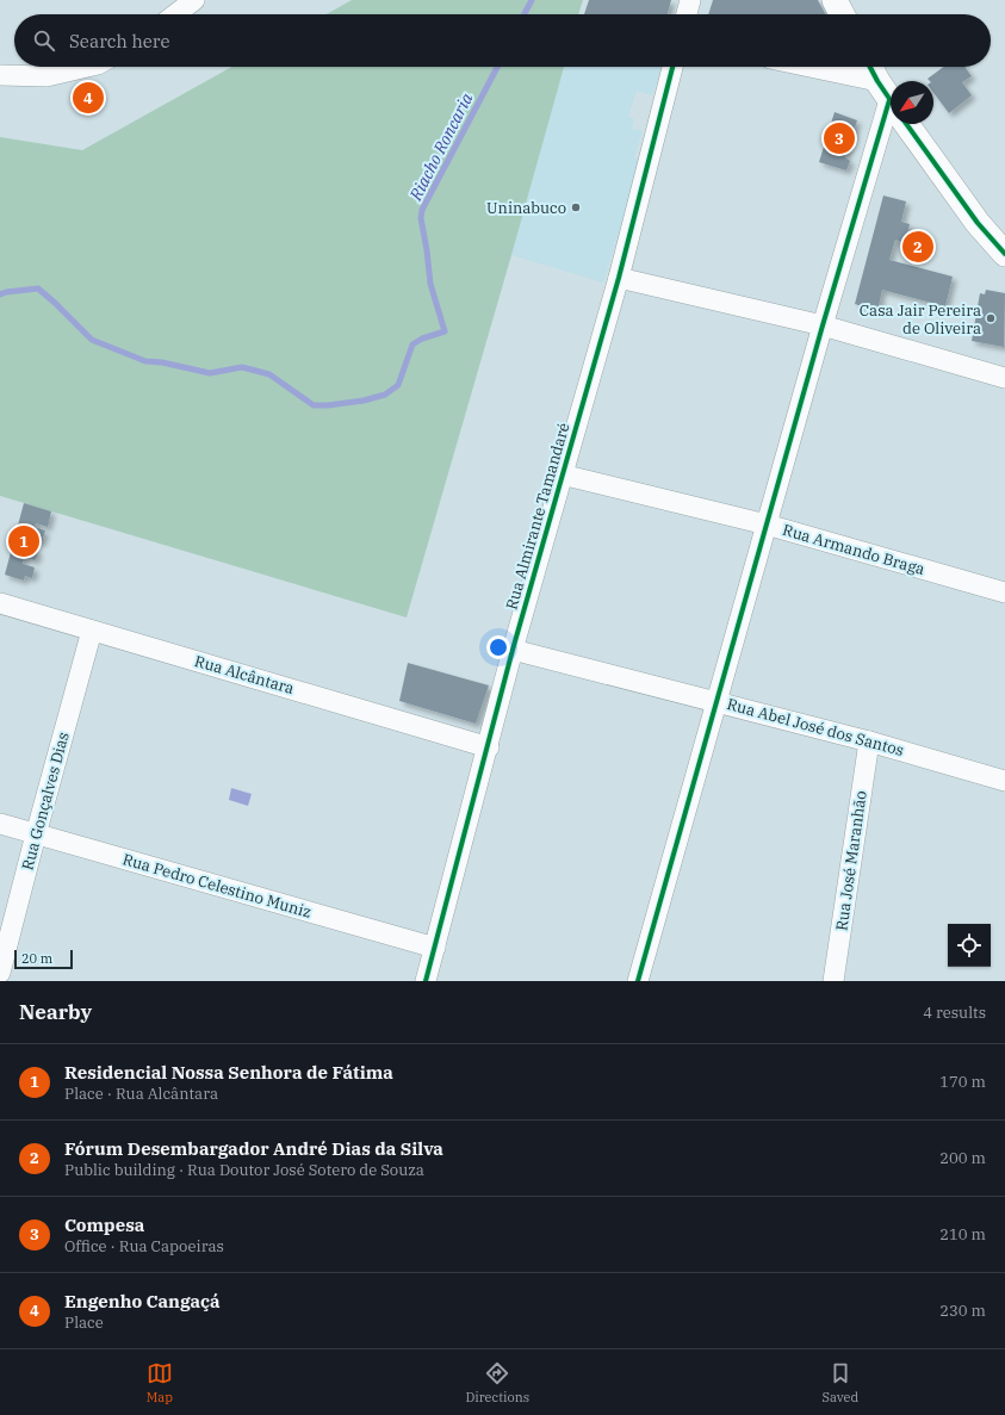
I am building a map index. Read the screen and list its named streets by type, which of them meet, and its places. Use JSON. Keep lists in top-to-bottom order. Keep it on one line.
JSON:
{"streets":{"street":["Rua Almirante Tamandaré","Rua Armando Braga","Rua Alcântara","Rua Abel José dos Santos","Rua Gonçalves Dias","Rua José Maranhão","Rua Pedro Celestino Muniz"]},"crossings":[["Rua Almirante Tamandaré","Rua Armando Braga"],["Rua Almirante Tamandaré","Rua Alcântara"],["Rua Almirante Tamandaré","Rua Abel José dos Santos"],["Rua Almirante Tamandaré","Rua Pedro Celestino Muniz"],["Rua Alcântara","Rua Gonçalves Dias"],["Rua Abel José dos Santos","Rua José Maranhão"],["Rua Gonçalves Dias","Rua Pedro Celestino Muniz"]],"water":["Riacho Roncaria"],"places":["Uninabuco","Casa Jair Pereira de Oliveira"],"scale_bar":"20 m","north":"bottom left","page":{"search":"Search here","pins":["4","3","2","1"],"scale":"20 m","heading":["Nearby","4 results"],"list":[{"mark":"1","name":"Residencial Nossa Senhora de Fátima","note":"Place · Rua Alcântara","value":"170 m"},{"mark":"2","name":"Fórum Desembargador André Dias da Silva","note":"Public building · Rua Doutor José Sotero de Souza","value":"200 m"},{"mark":"3","name":"Compesa","note":"Office · Rua Capoeiras","value":"210 m"},{"mark":"4","name":"Engenho Cangaçá","note":"Place","value":"230 m"}],"nav":["Map","Directions","Saved"]}}
